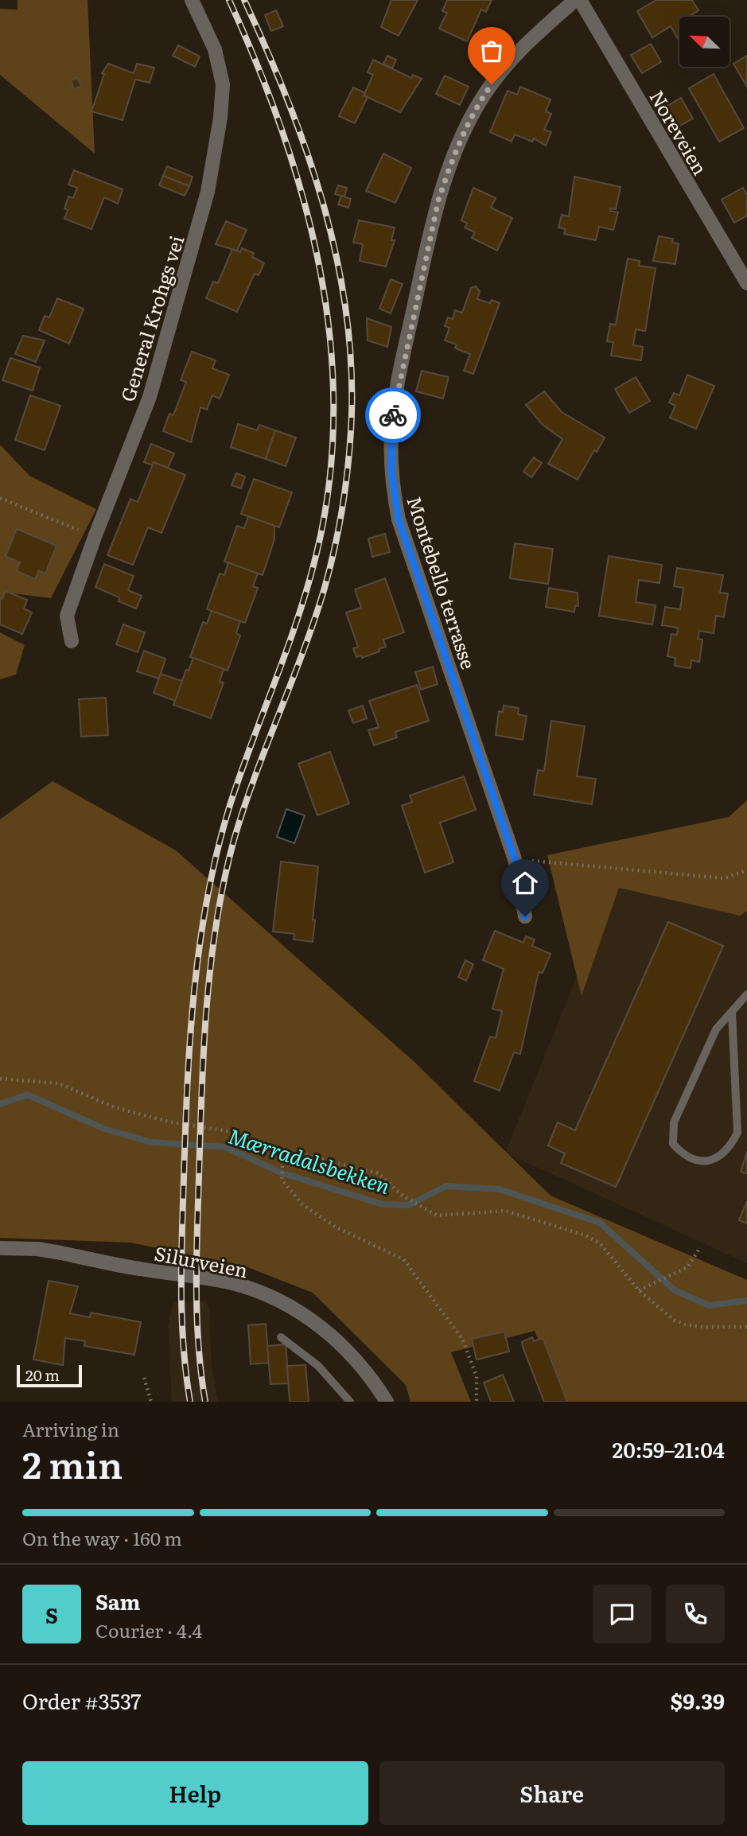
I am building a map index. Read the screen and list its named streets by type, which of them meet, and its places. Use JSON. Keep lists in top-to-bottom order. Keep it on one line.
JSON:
{"streets":{"street":["Noreveien","General Krohgs vei","Montebello terrasse","Silurveien"]},"water":["Mærradalsbekken"],"scale_bar":"20 m","north":"top left","page":{"scale":"20 m","heading":["2 min","Arriving in","20:59–21:04"],"panel":["Sam","Courier · 4.4","Order #3537","$9.39"],"bar":"On the way · 160 m","round":"S","buttons":["Help","Share"]}}
